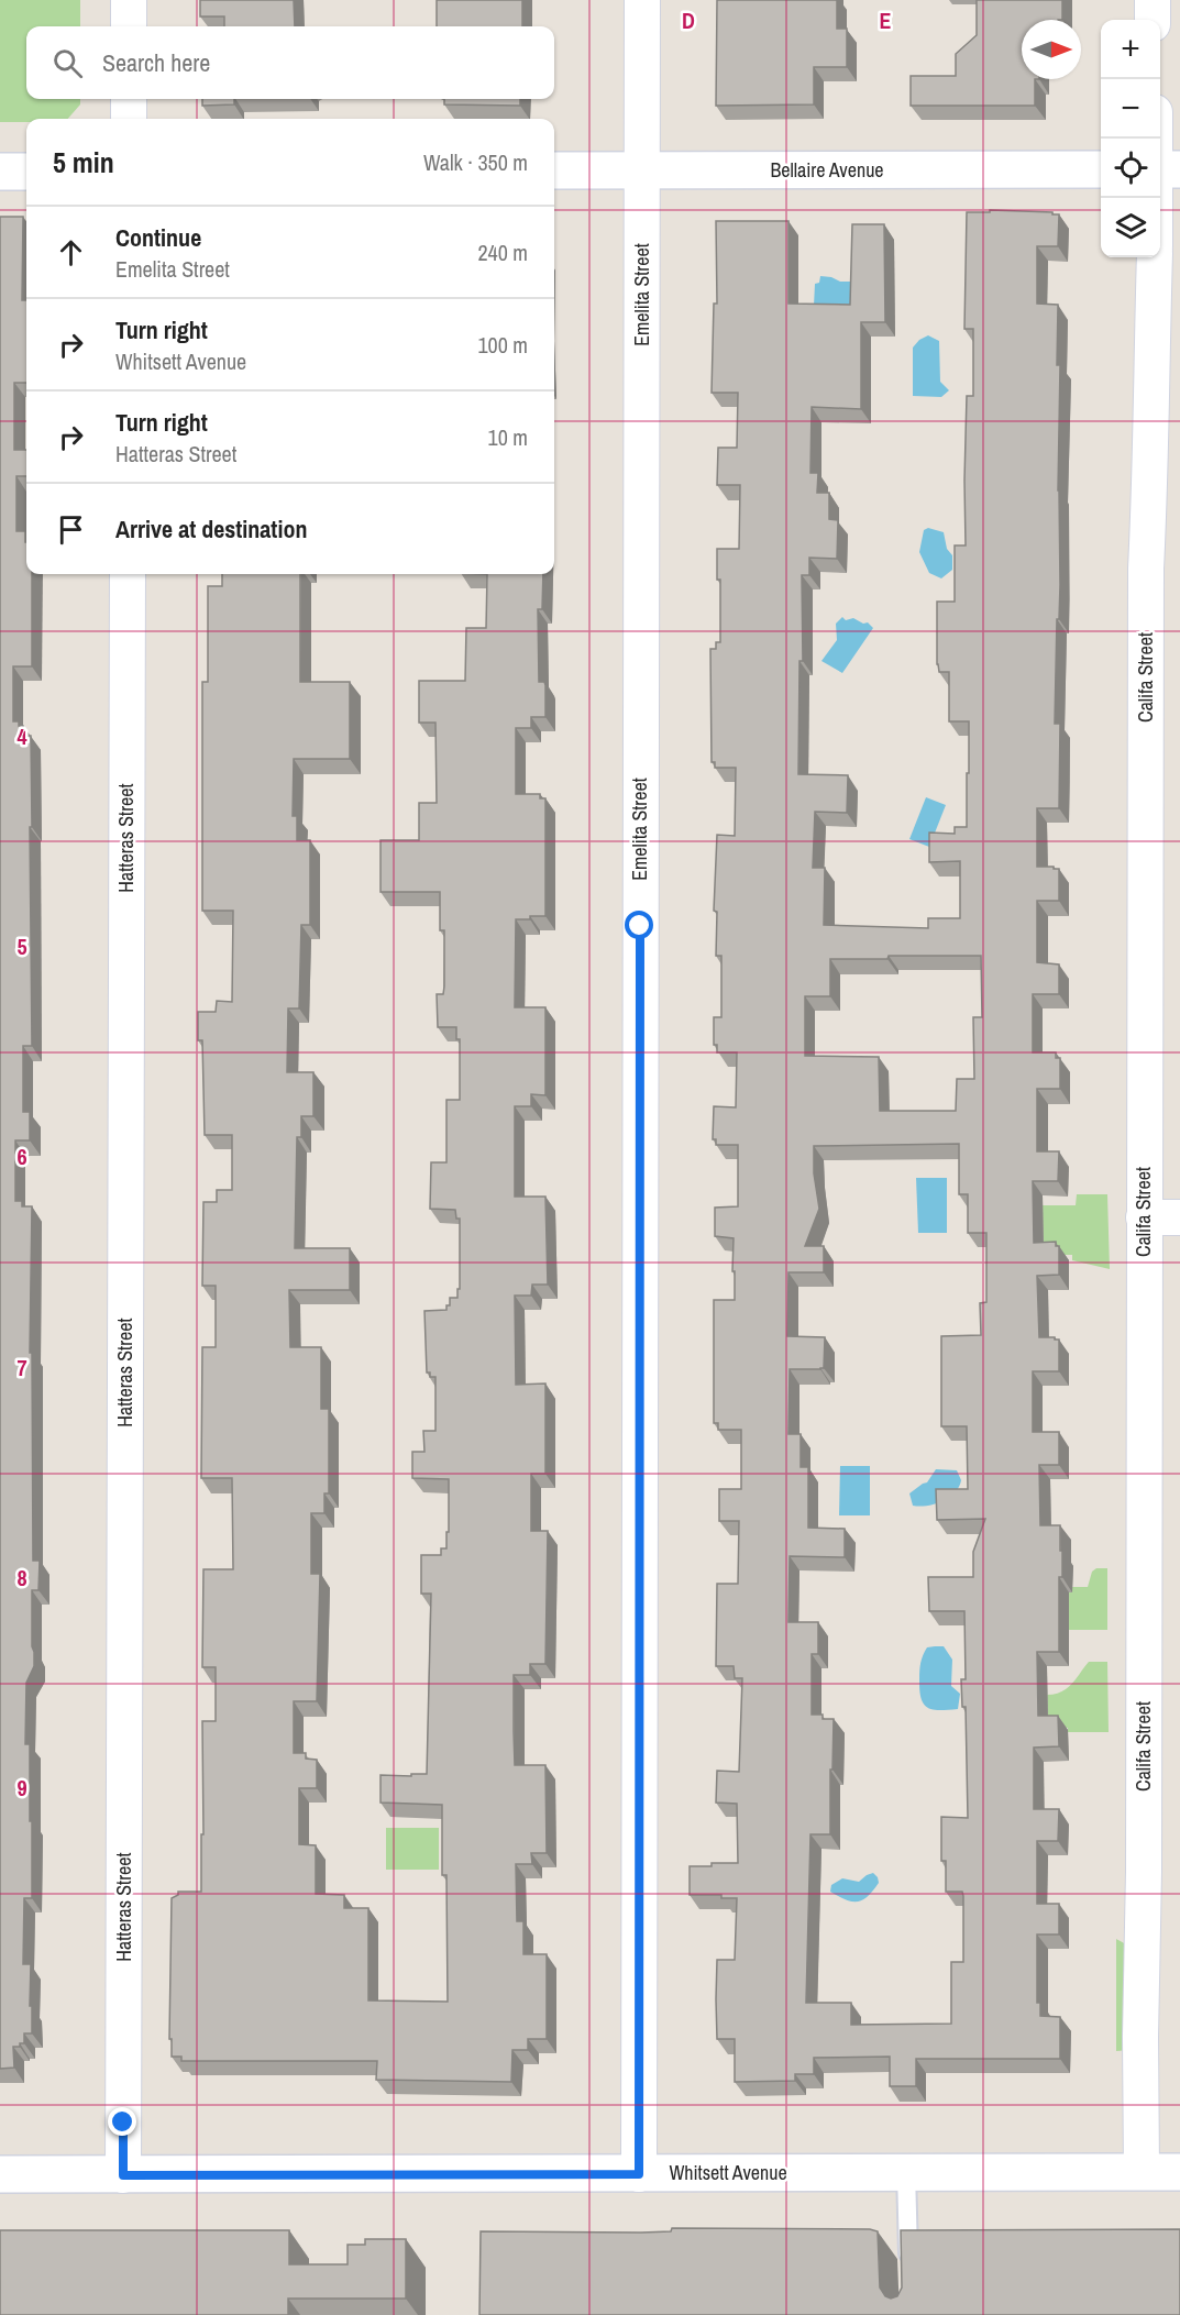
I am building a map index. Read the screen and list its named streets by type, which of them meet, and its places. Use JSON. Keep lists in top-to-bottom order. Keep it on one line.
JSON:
{"streets":{"main road":["Bellaire Avenue","Whitsett Avenue"],"street":["Emelita Street","Califa Street","Hatteras Street"]},"crossings":[["Bellaire Avenue","Emelita Street"],["Emelita Street","Whitsett Avenue"],["Califa Street","Whitsett Avenue"],["Hatteras Street","Whitsett Avenue"]],"north":"right","page":{"map_buttons":["+","−"],"search":"Search here","heading":["5 min","Walk · 350 m"],"list":[["Continue","Emelita Street","240 m"],["Turn right","Whitsett Avenue","100 m"],["Turn right","Hatteras Street","10 m"],"Arrive at destination"]},"grid":{"columns":["D","E"],"rows":["4","5","6","7","8","9"]}}
